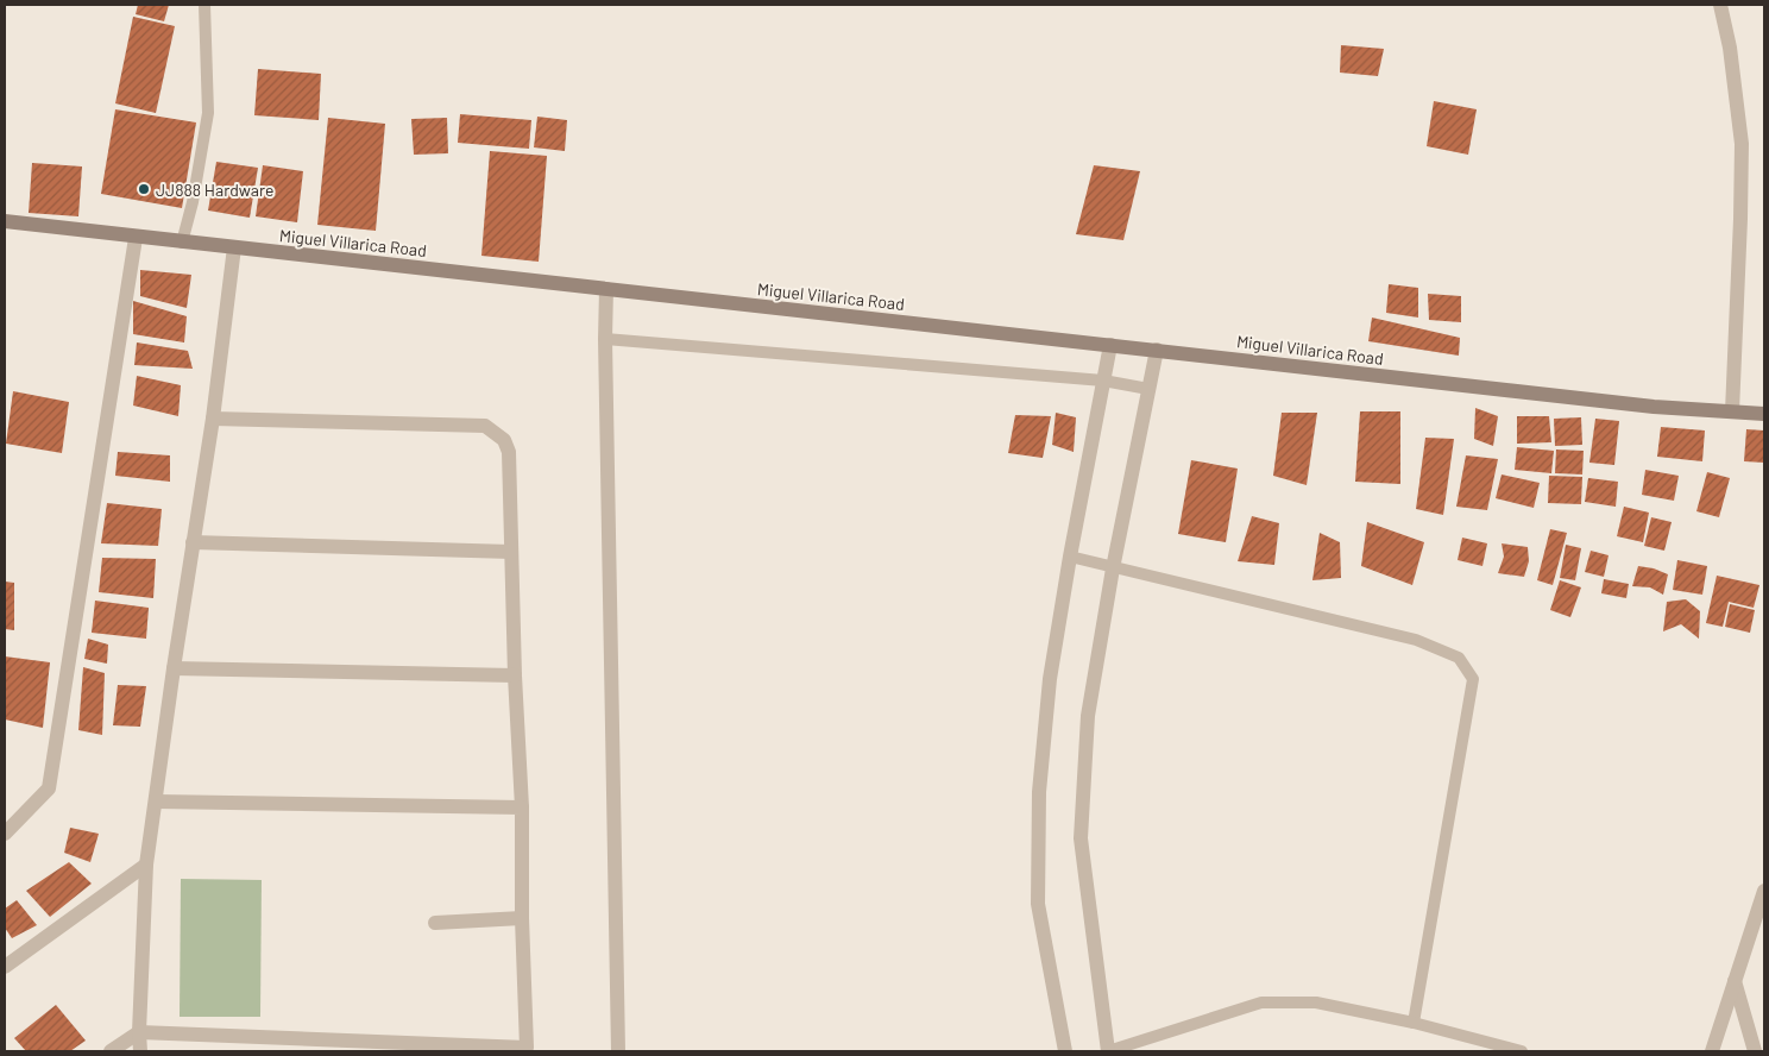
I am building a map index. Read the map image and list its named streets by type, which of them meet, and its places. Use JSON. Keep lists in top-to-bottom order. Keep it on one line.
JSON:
{"streets":{"main road":["Miguel Villarica Road"]},"places":["JJ888 Hardware"]}
